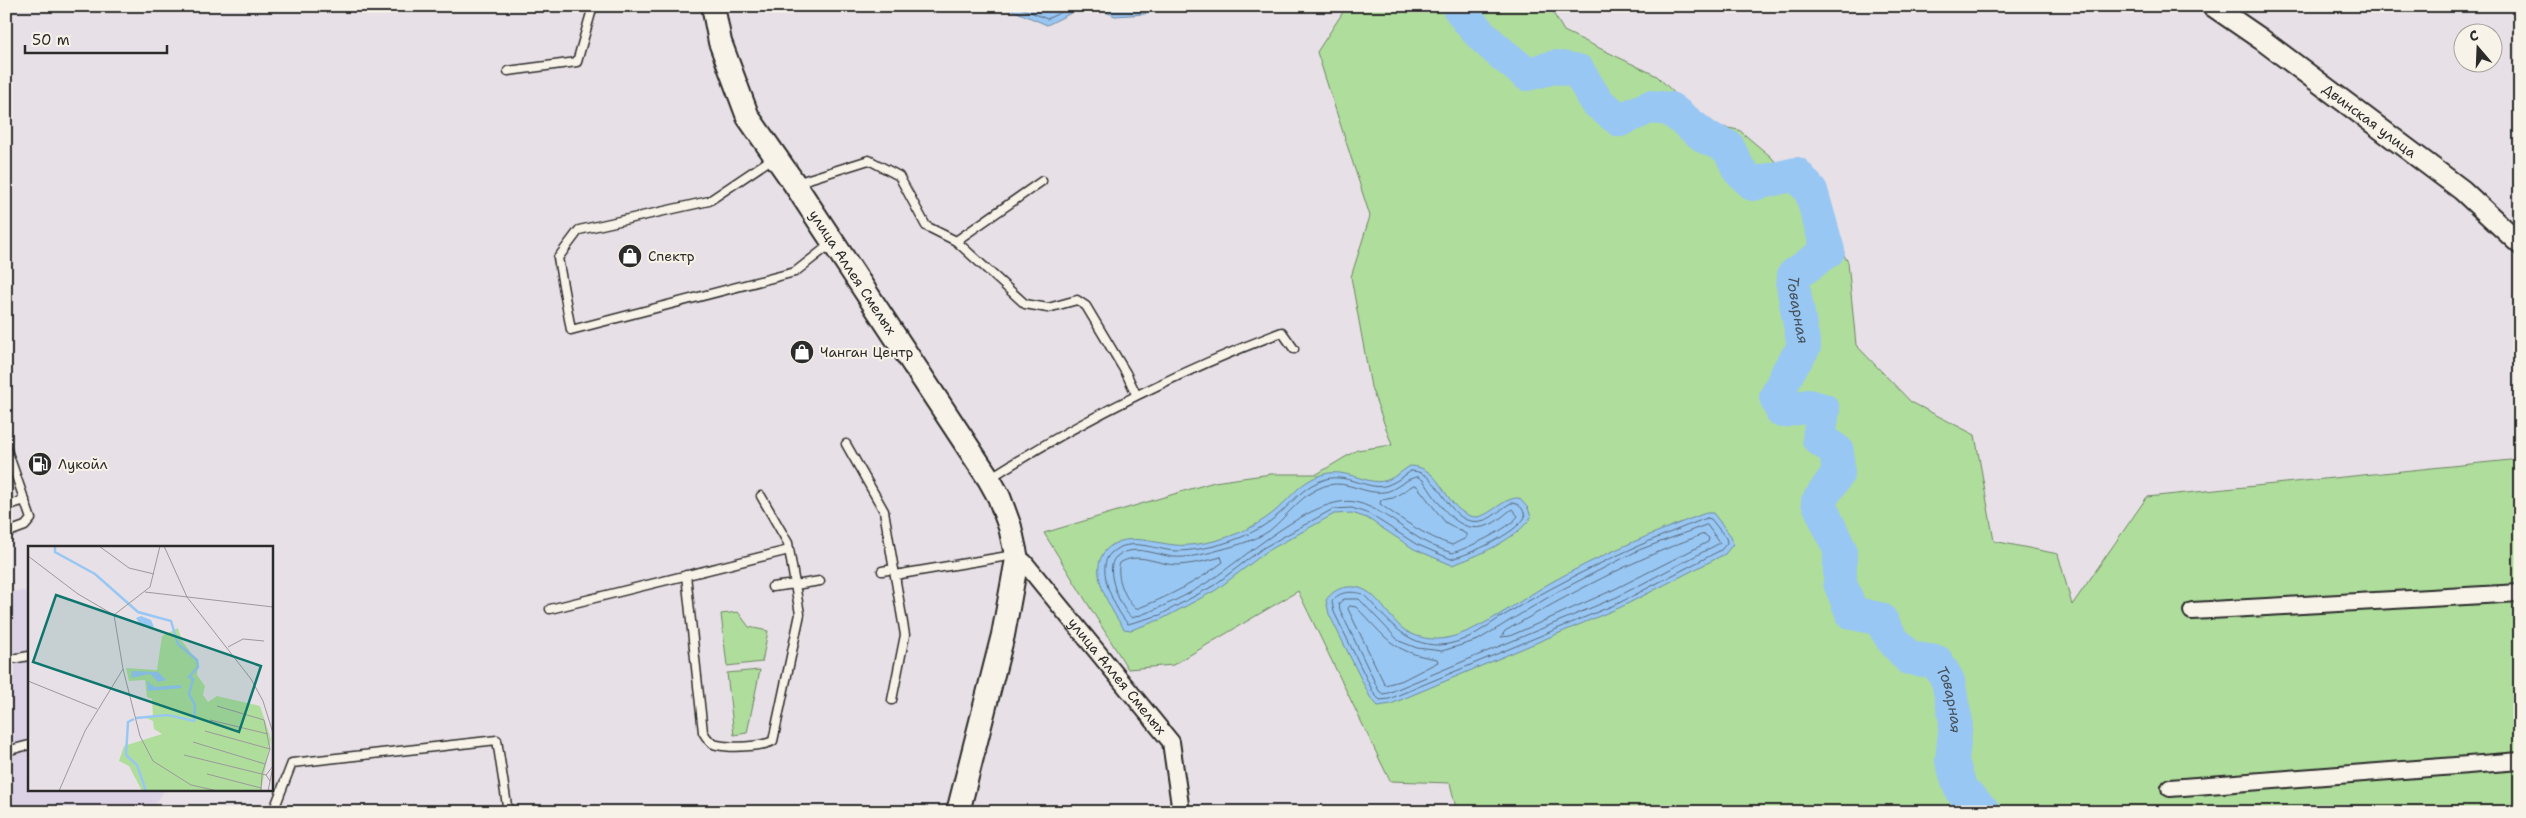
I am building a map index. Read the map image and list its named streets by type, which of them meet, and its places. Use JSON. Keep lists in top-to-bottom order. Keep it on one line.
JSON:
{"streets":{"main road":["улица Аллея Смелых"],"street":["Двинская улица"]},"water":["Товарная"],"places":{"shop":["Спектр","Чанган Центр"],"fuel station":["Лукойл"]},"scale_bar":"50 m","north":"top"}
